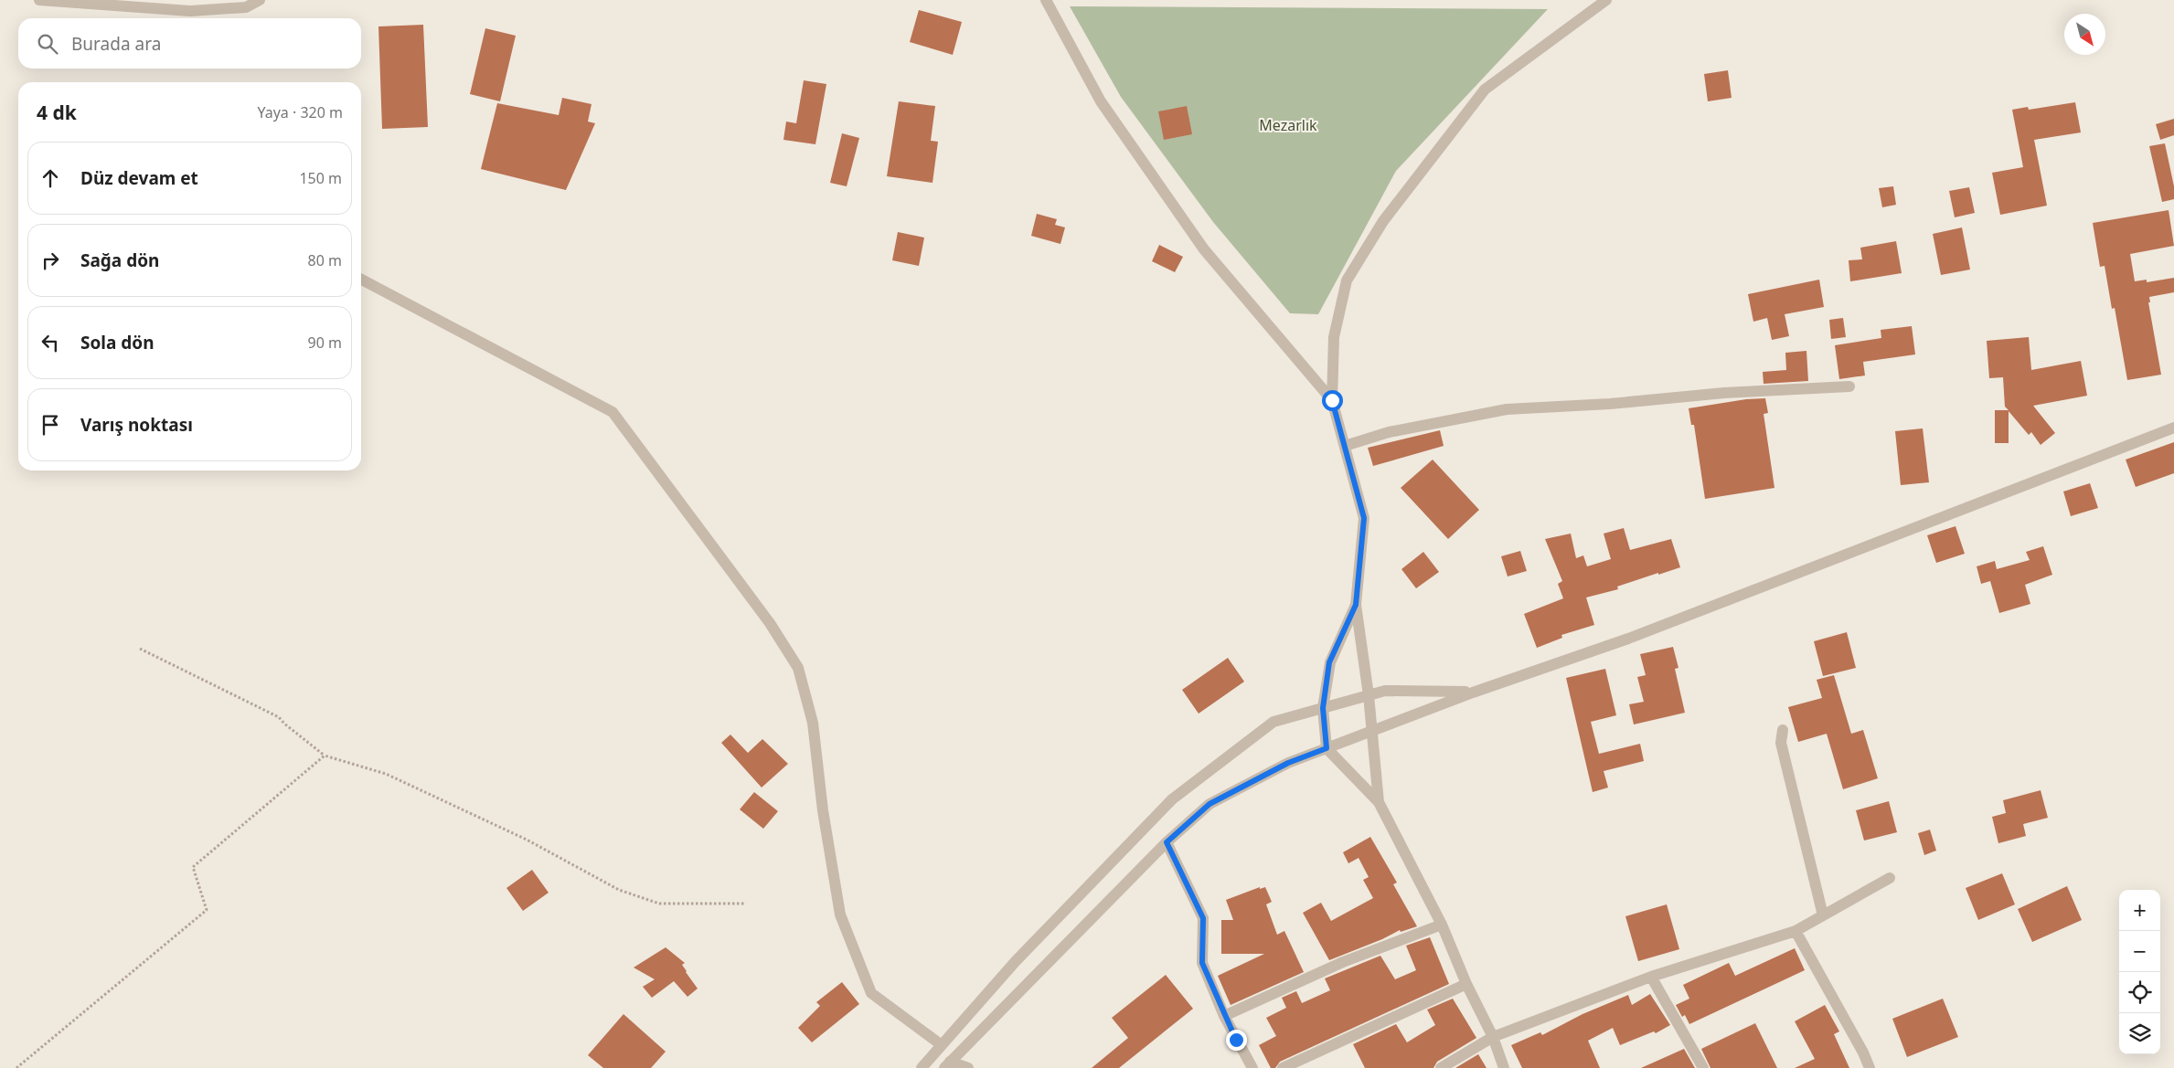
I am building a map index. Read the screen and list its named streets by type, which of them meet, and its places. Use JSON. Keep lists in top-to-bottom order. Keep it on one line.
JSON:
{"parks":["Mezarlık"],"north":"bottom right","page":{"search":"Burada ara","heading":["4 dk","Yaya · 320 m"],"list":[["Düz devam et","150 m"],["Sağa dön","80 m"],["Sola dön","90 m"],"Varış noktası"],"map_buttons":["+","−"]}}
